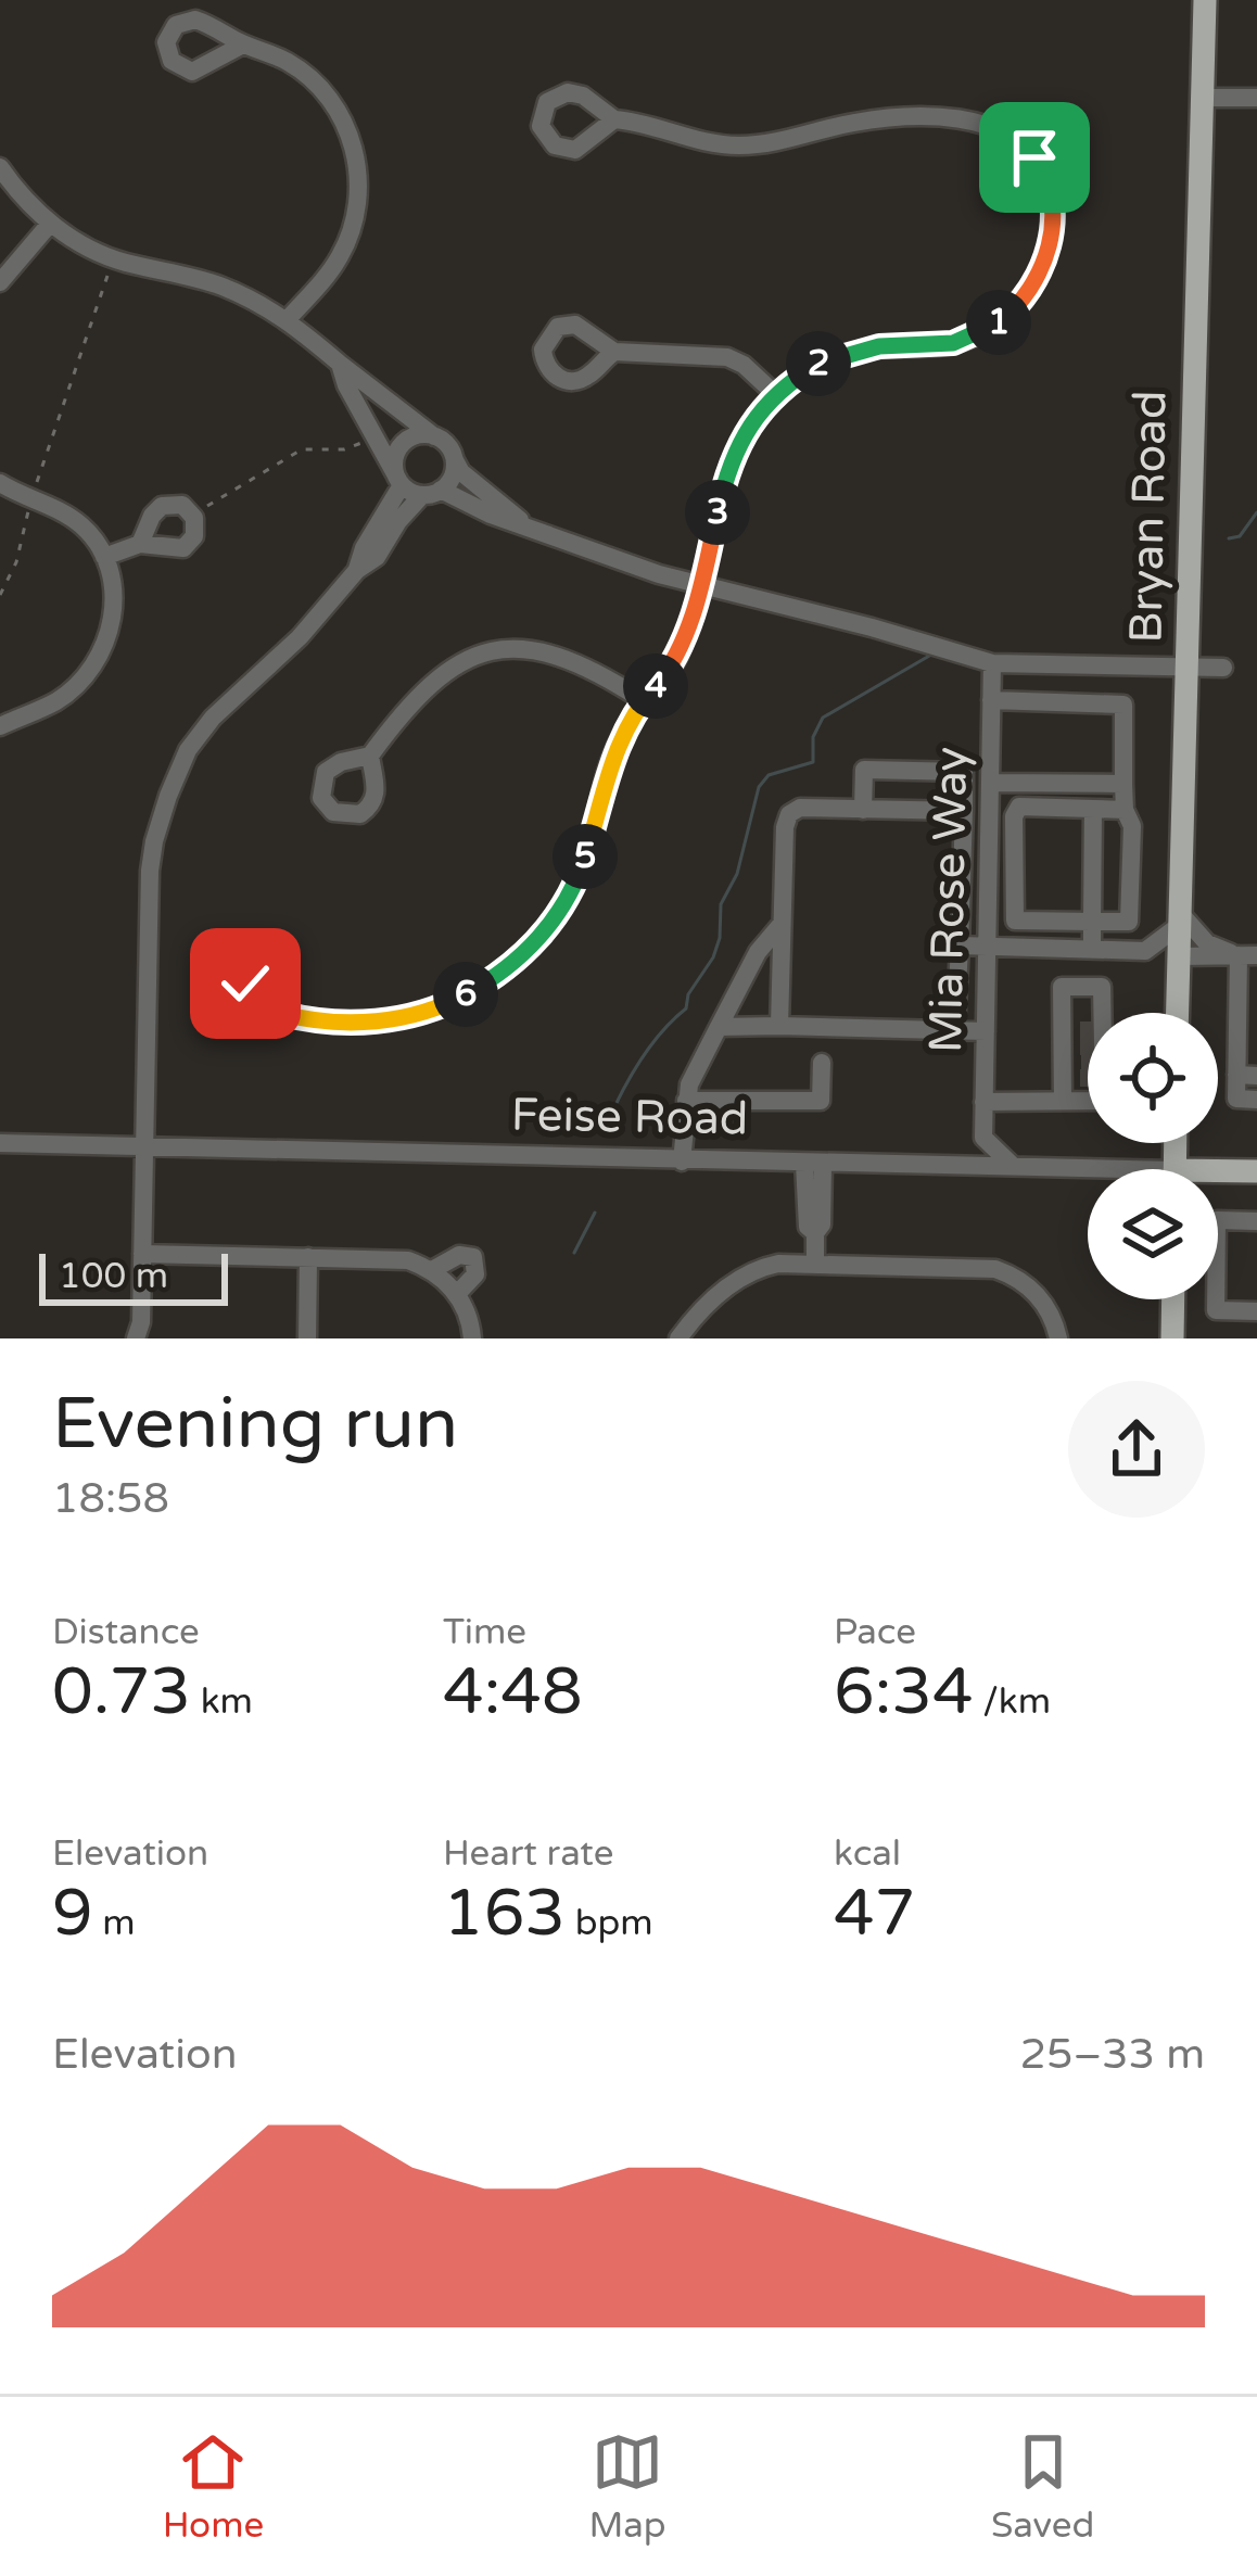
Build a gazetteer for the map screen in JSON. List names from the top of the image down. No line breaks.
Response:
{"streets":{"main road":["Bryan Road","Feise Road"],"street":["Mia Rose Way"]},"scale_bar":"100 m","page":{"pins":["1","2","3","4","5","6"],"scale":"100 m","heading":["Evening run","18:58"],"stats":[["Distance","0.73 km"],["Time","4:48"],["Pace","6:34 /km"],["Elevation","9 m"],["Heart rate","163 bpm"],["kcal","47"]],"chart":["Elevation","25–33 m"],"tabs":["Home","Map","Saved"]}}
